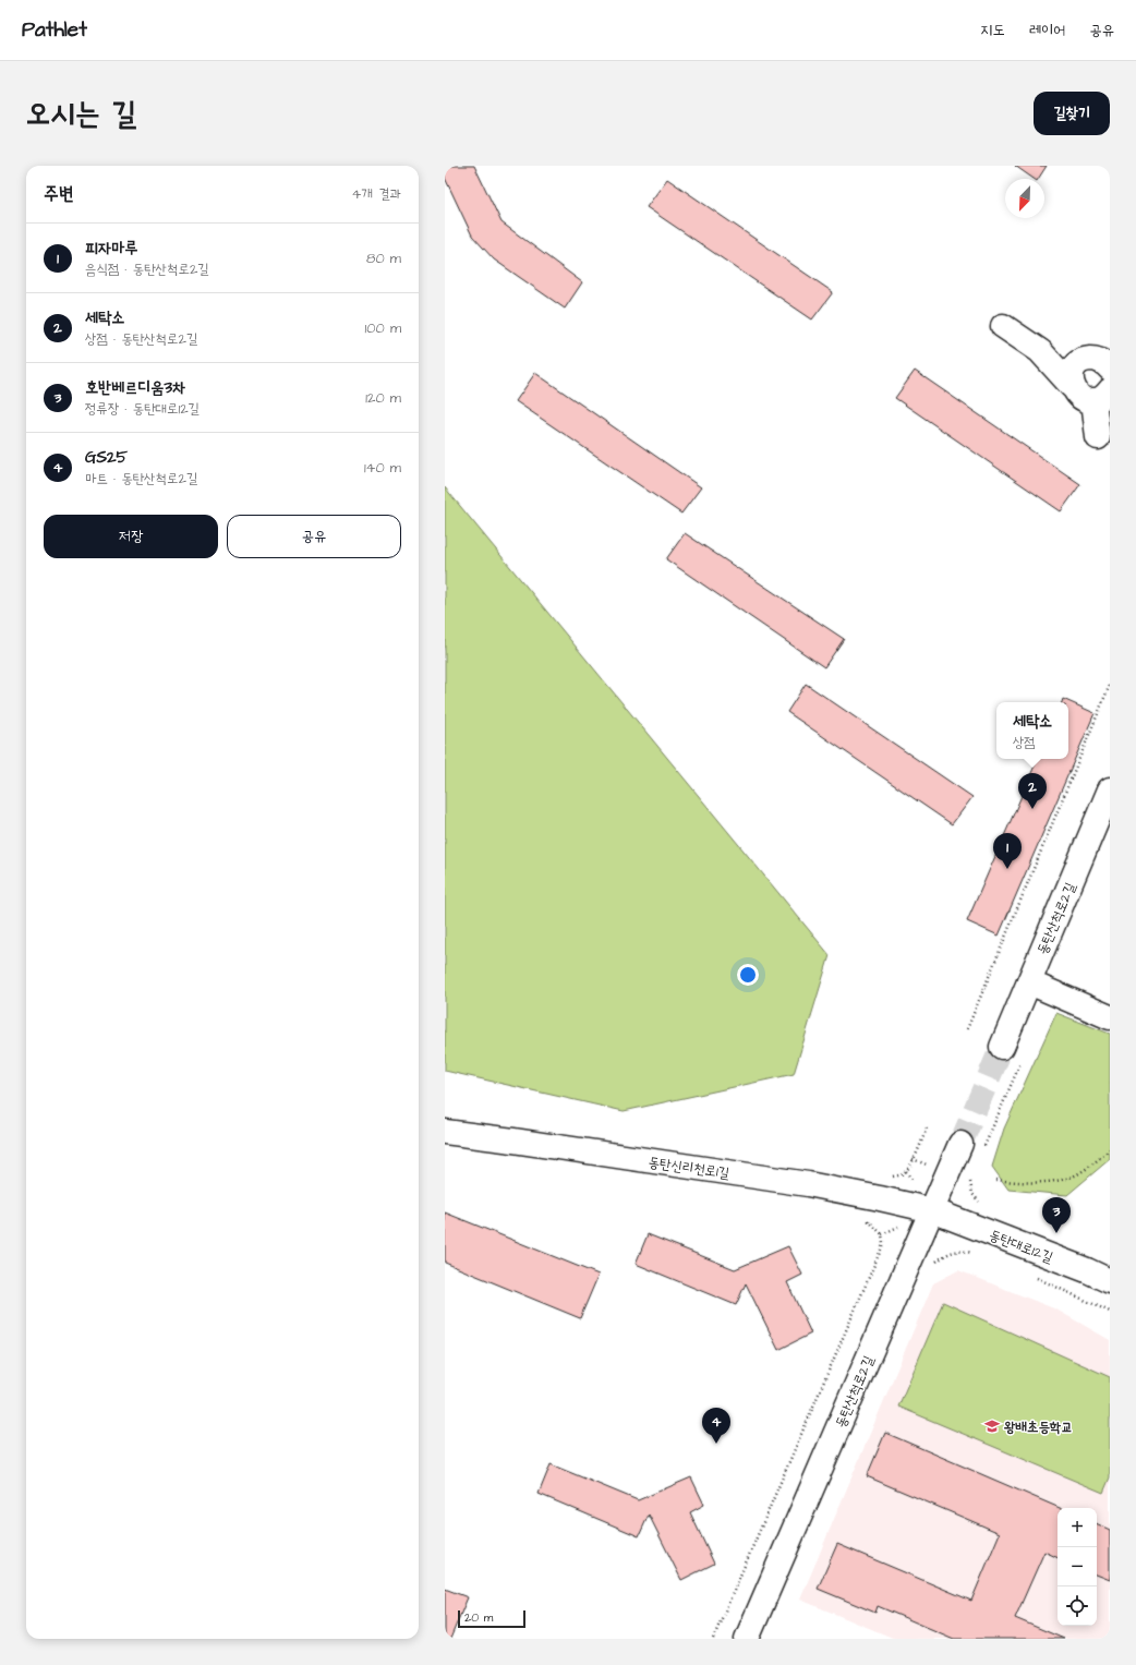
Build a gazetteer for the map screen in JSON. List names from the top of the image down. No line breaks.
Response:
{"streets":{"street":["동탄산척로2길","동탄신리천로1길","동탄대로12길"]},"crossings":[["동탄산척로2길","동탄신리천로1길"],["동탄산척로2길","동탄대로12길"],["동탄신리천로1길","동탄대로12길"]],"places":{"school or university":["왕배초등학교"]},"scale_bar":"20 m","north":"bottom left","page":{"header":"Pathlet","nav":["지도","레이어","공유"],"buttons":["길찾기",["저장","공유"]],"title":"오시는 길","heading":["주변","4개 결과"],"list":[{"mark":"1","name":"피자마루","note":"음식점 · 동탄산척로2길","value":"80 m"},{"mark":"2","name":"세탁소","note":"상점 · 동탄산척로2길","value":"100 m"},{"mark":"3","name":"호반베르디움3차","note":"정류장 · 동탄대로12길","value":"120 m"},{"mark":"4","name":"GS25","note":"마트 · 동탄산척로2길","value":"140 m"}],"popup":["세탁소","상점"],"pins":["2","1","3","4"],"map_buttons":["+","−"],"scale":"20 m"}}
